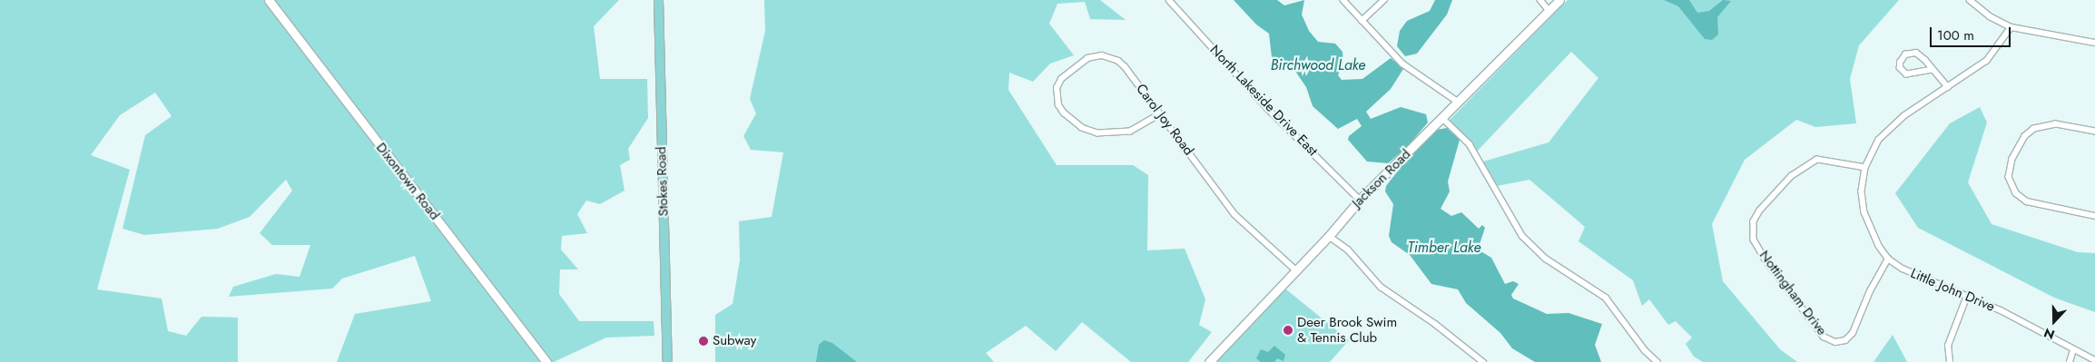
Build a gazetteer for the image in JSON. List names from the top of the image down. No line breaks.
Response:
{"streets":{"main road":["Stokes Road"],"street":["North Lakeside Drive East","Carol Joy Road","Jackson Road","Dixontown Road","Little John Drive","Nottingham Drive"]},"crossings":[["North Lakeside Drive East","Jackson Road"],["Carol Joy Road","Jackson Road"],["Little John Drive","Nottingham Drive"]],"water":["Birchwood Lake","Timber Lake"],"places":["Deer Brook Swim & Tennis Club","Subway"],"scale_bar":"100 m","north":"bottom"}
